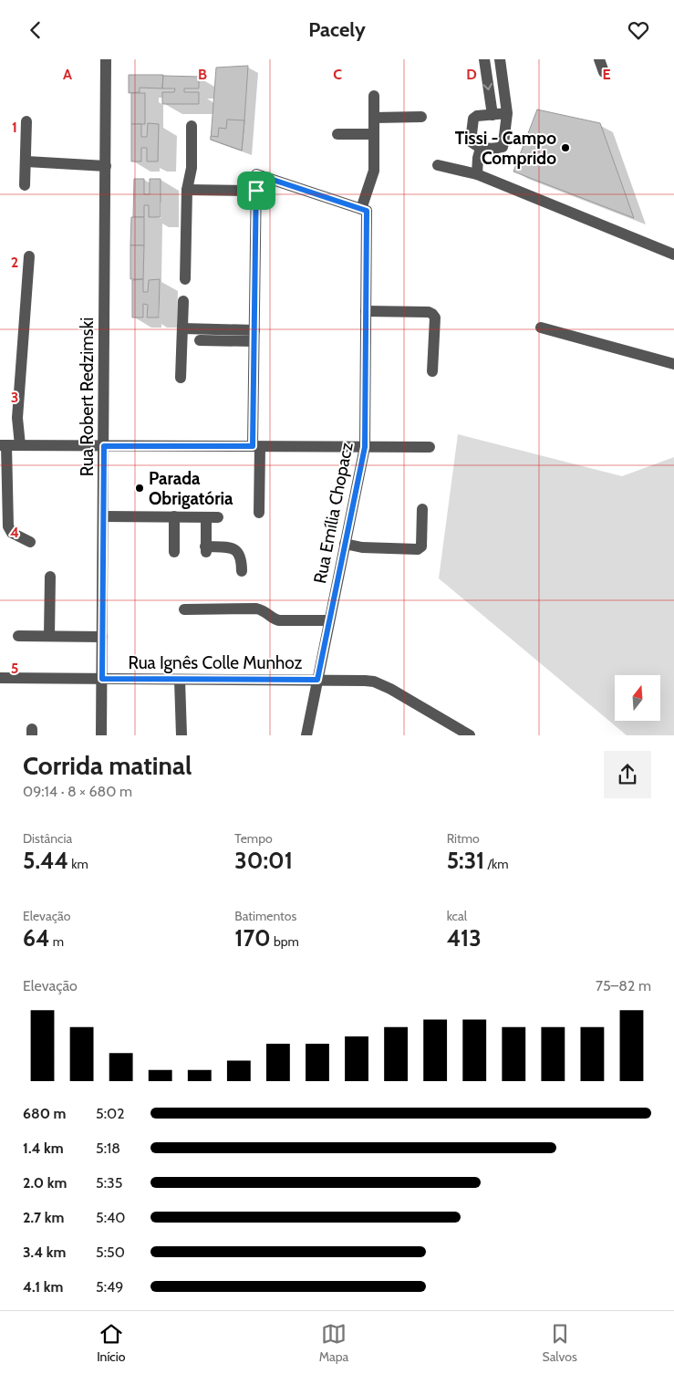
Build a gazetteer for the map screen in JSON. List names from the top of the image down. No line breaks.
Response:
{"streets":{"street":["Rua Robert Redzimski","Rua Emília Chopacz","Rua Ignês Colle Munhoz"]},"crossings":[["Rua Robert Redzimski","Rua Ignês Colle Munhoz"],["Rua Emília Chopacz","Rua Ignês Colle Munhoz"]],"places":["Tissi - Campo Comprido","Parada Obrigatória"],"north":"top","page":{"header":"Pacely","heading":["Corrida matinal","09:14 · 8 × 680 m"],"stats":[["Distância","5.44 km"],["Tempo","30:01"],["Ritmo","5:31 /km"],["Elevação","64 m"],["Batimentos","170 bpm"],["kcal","413"]],"chart":["Elevação","75–82 m"],"list":[{"name":"680 m","note":"5:02"},{"name":"1.4 km","note":"5:18"},{"name":"2.0 km","note":"5:35"},{"name":"2.7 km","note":"5:40"},{"name":"3.4 km","note":"5:50"},{"name":"4.1 km","note":"5:49"}],"tabs":["Início","Mapa","Salvos"]},"grid":{"columns":["A","B","C","D","E"],"rows":["1","2","3","4","5"]}}
